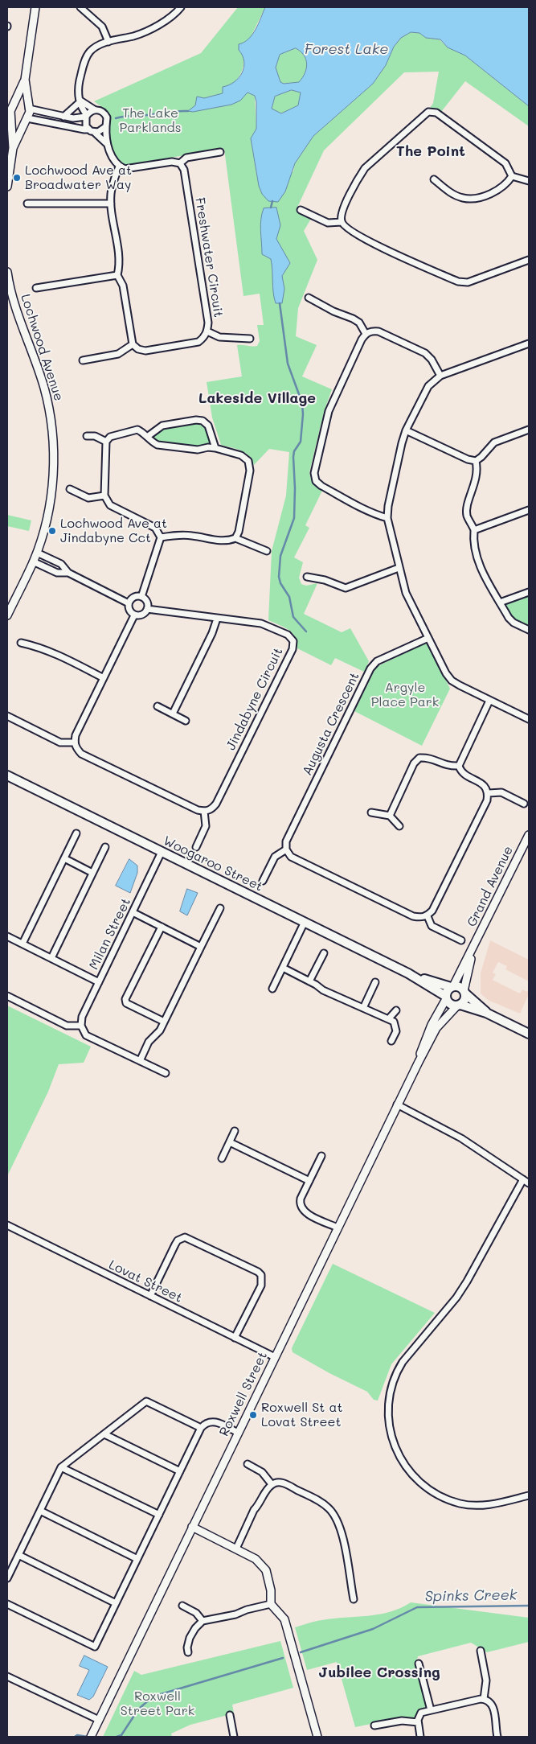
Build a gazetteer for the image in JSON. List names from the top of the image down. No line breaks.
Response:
{"streets":{"main road":["Woogaroo Street"],"street":["Freshwater Circuit","Lochwood Avenue","Jindabyne Circuit","Augusta Crescent","Grand Avenue","Milan Street","Lovat Street","Roxwell Street"]},"crossings":[["Woogaroo Street","Grand Avenue"],["Woogaroo Street","Milan Street"],["Woogaroo Street","Roxwell Street"],["Grand Avenue","Roxwell Street"],["Lovat Street","Roxwell Street"]],"districts":["The Point","Lakeside Village","Jubilee Crossing"],"water":["Forest Lake","Spinks Creek"],"parks":["The Lake Parklands","Argyle Place Park","Roxwell Street Park"],"places":["Lochwood Ave at Broadwater Way","Lochwood Ave at Jindabyne Cct","Roxwell St at Lovat Street"]}
